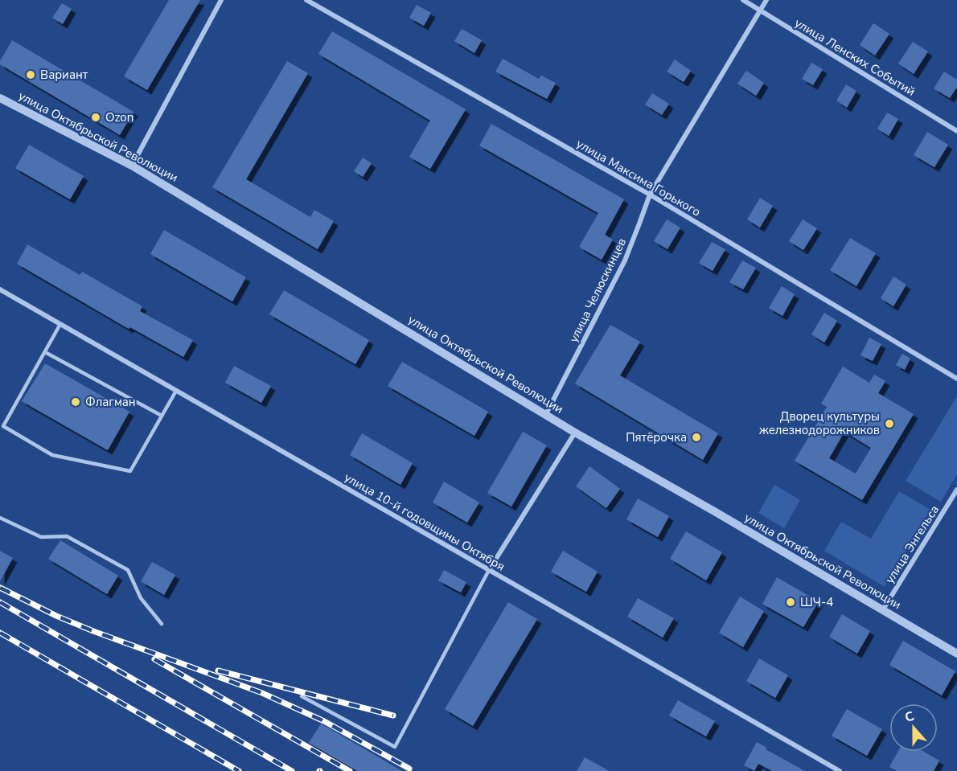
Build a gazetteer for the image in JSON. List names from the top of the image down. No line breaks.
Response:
{"streets":{"street":["улица Ленских Событий","улица Октябрьской Революции","улица Максима Горького","улица Челюскинцев","улица 10-й годовщины Октября","улица Энгельса"]},"crossings":[["улица Ленских Событий","улица Челюскинцев"],["улица Октябрьской Революции","улица Челюскинцев"],["улица Октябрьской Революции","улица Энгельса"],["улица Максима Горького","улица Челюскинцев"]],"places":["Вариант","Ozon","Флагман","Дворец культуры железнодорожников","Пятёрочка","ШЧ-4"],"north":"top"}
